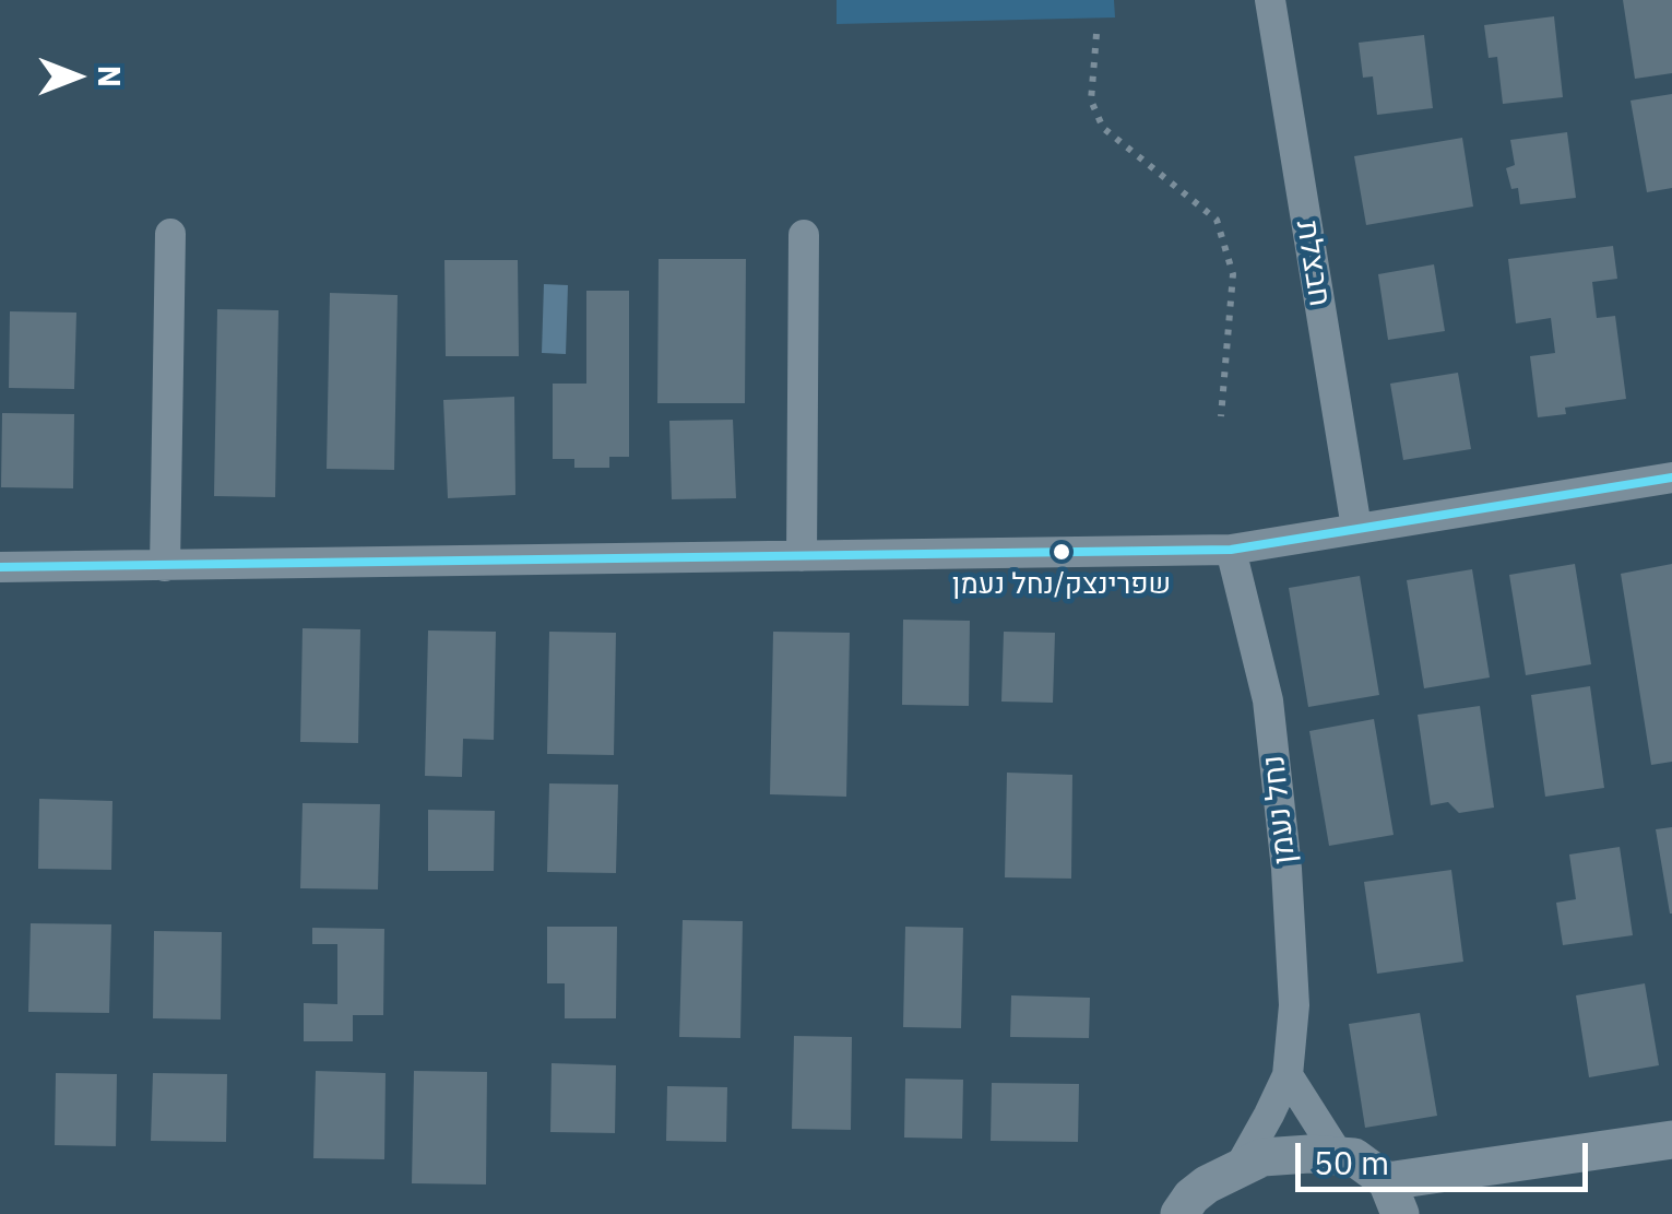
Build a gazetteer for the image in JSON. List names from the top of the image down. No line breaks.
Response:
{"streets":{"street":["חבצלת","נחל נעמן"]},"places":["שפרינצק/נחל נעמן"],"scale_bar":"50 m","north":"right"}
